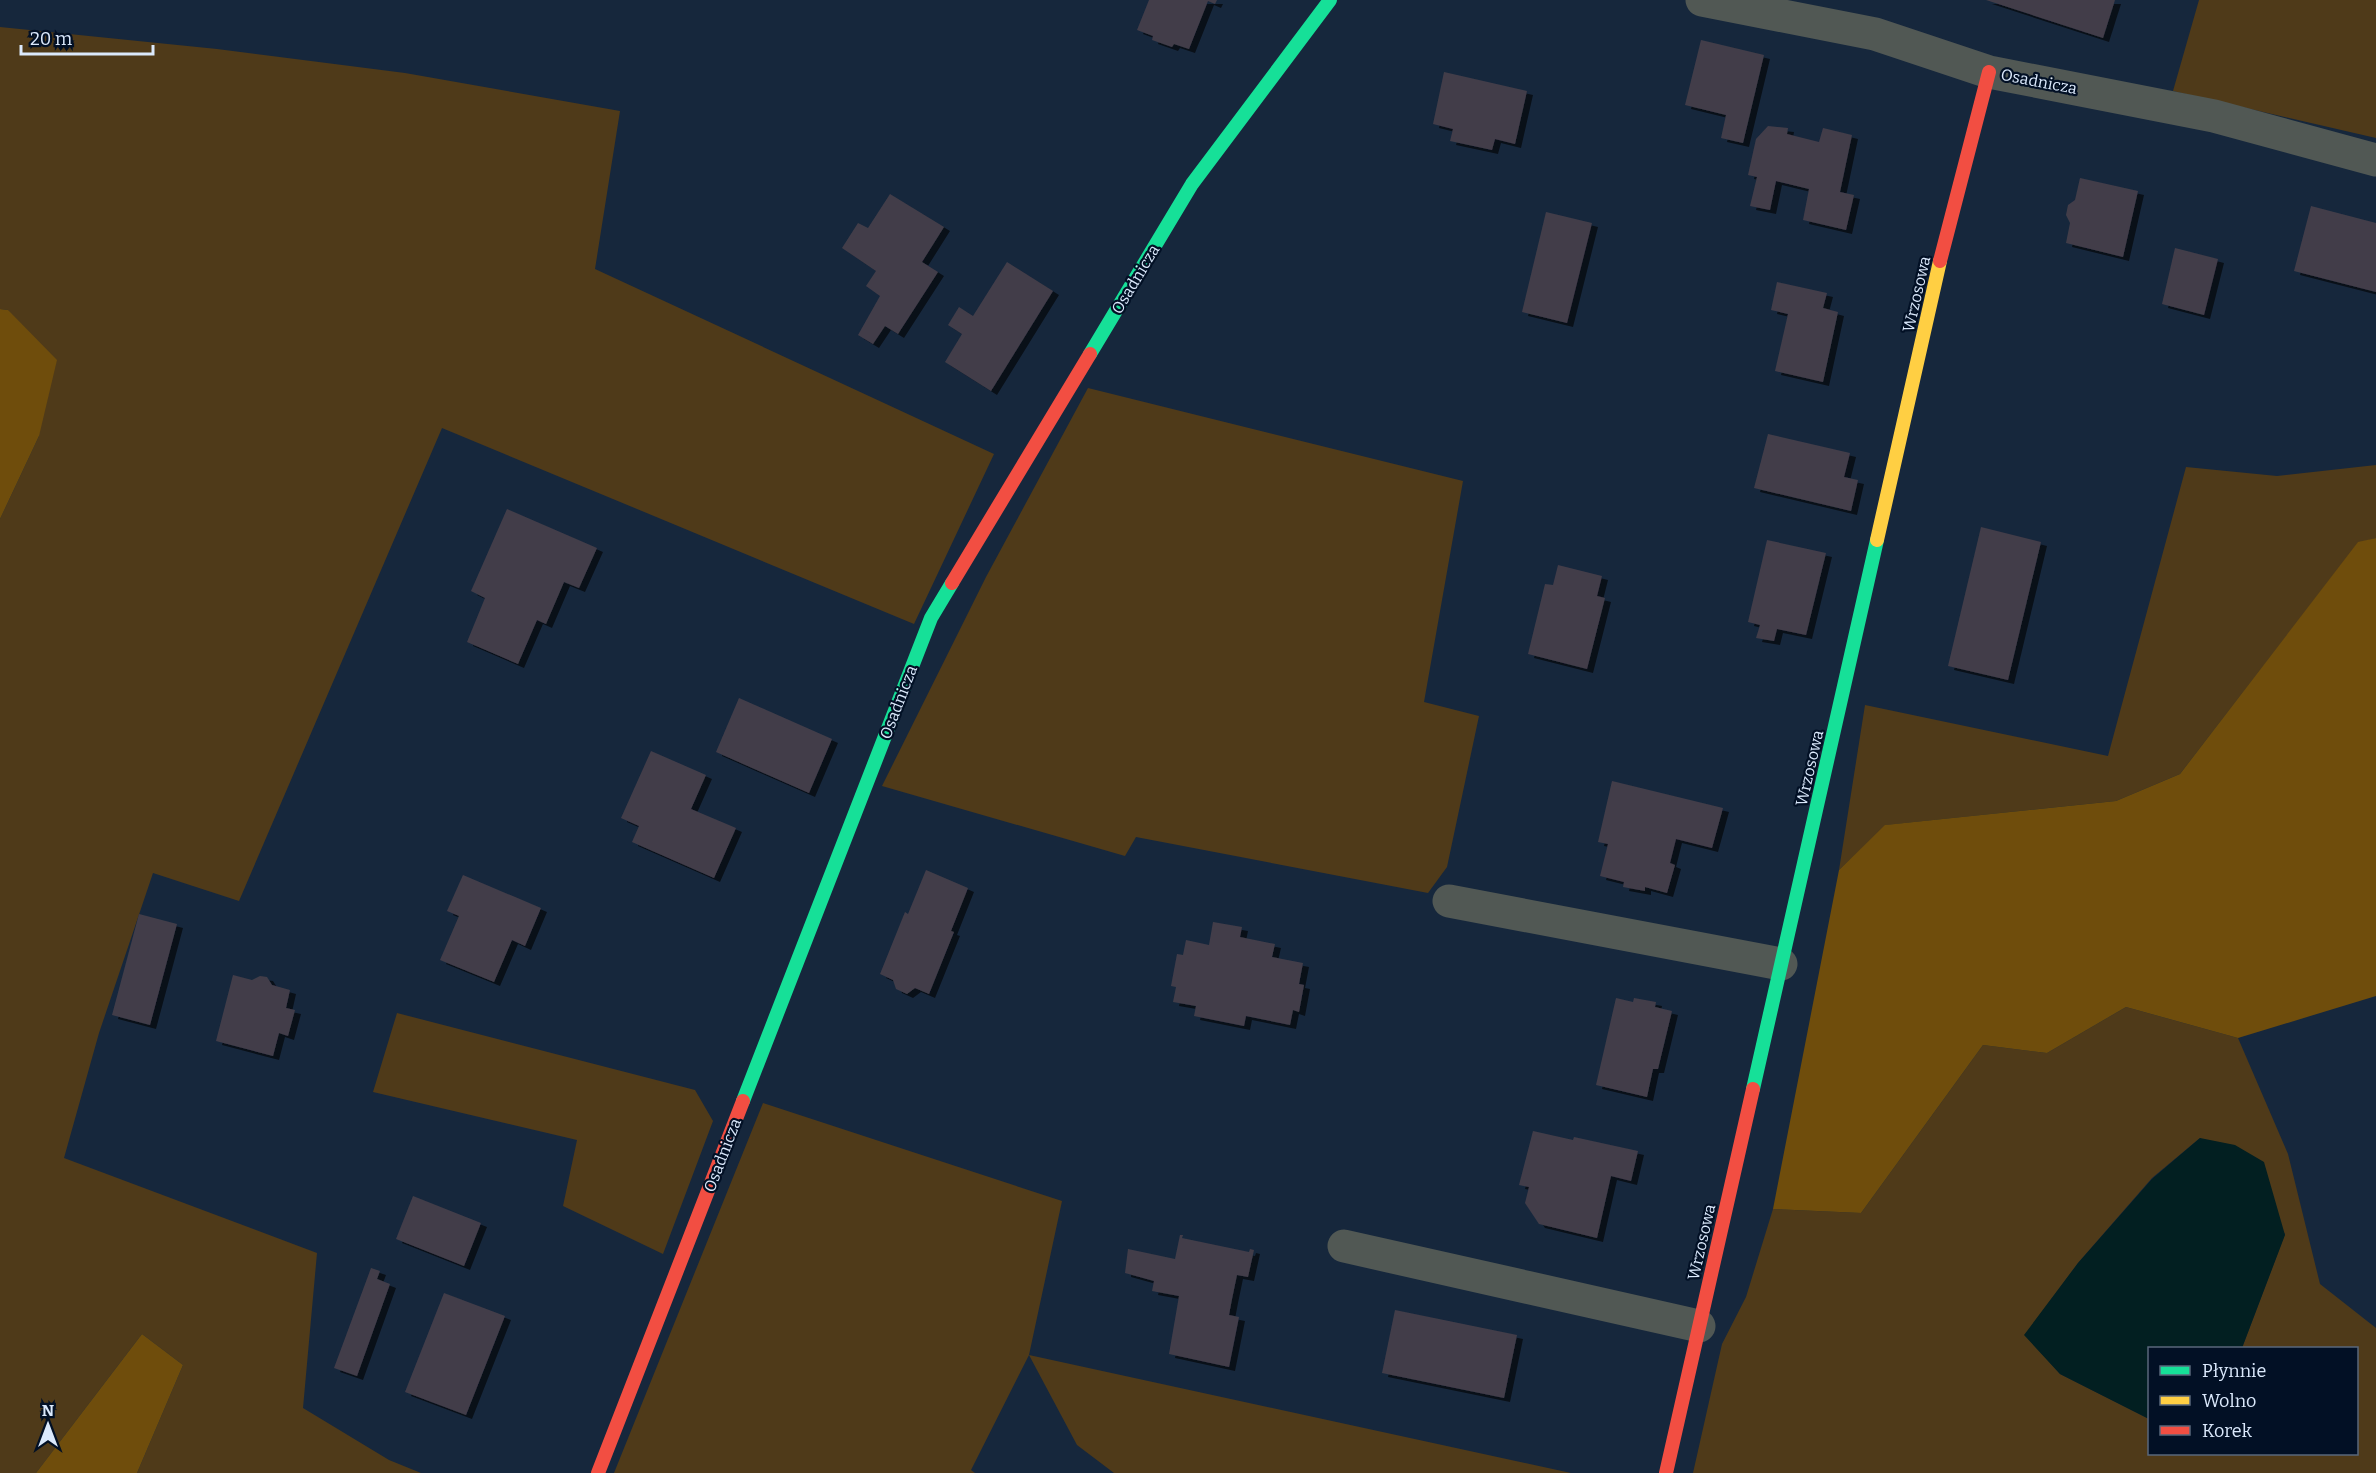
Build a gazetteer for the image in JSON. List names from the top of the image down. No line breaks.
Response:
{"streets":{"street":["Osadnicza","Wrzosowa"]},"crossings":[["Osadnicza","Wrzosowa"]],"legend":["Płynnie","Wolno","Korek"],"scale_bar":"20 m","north":"top"}
